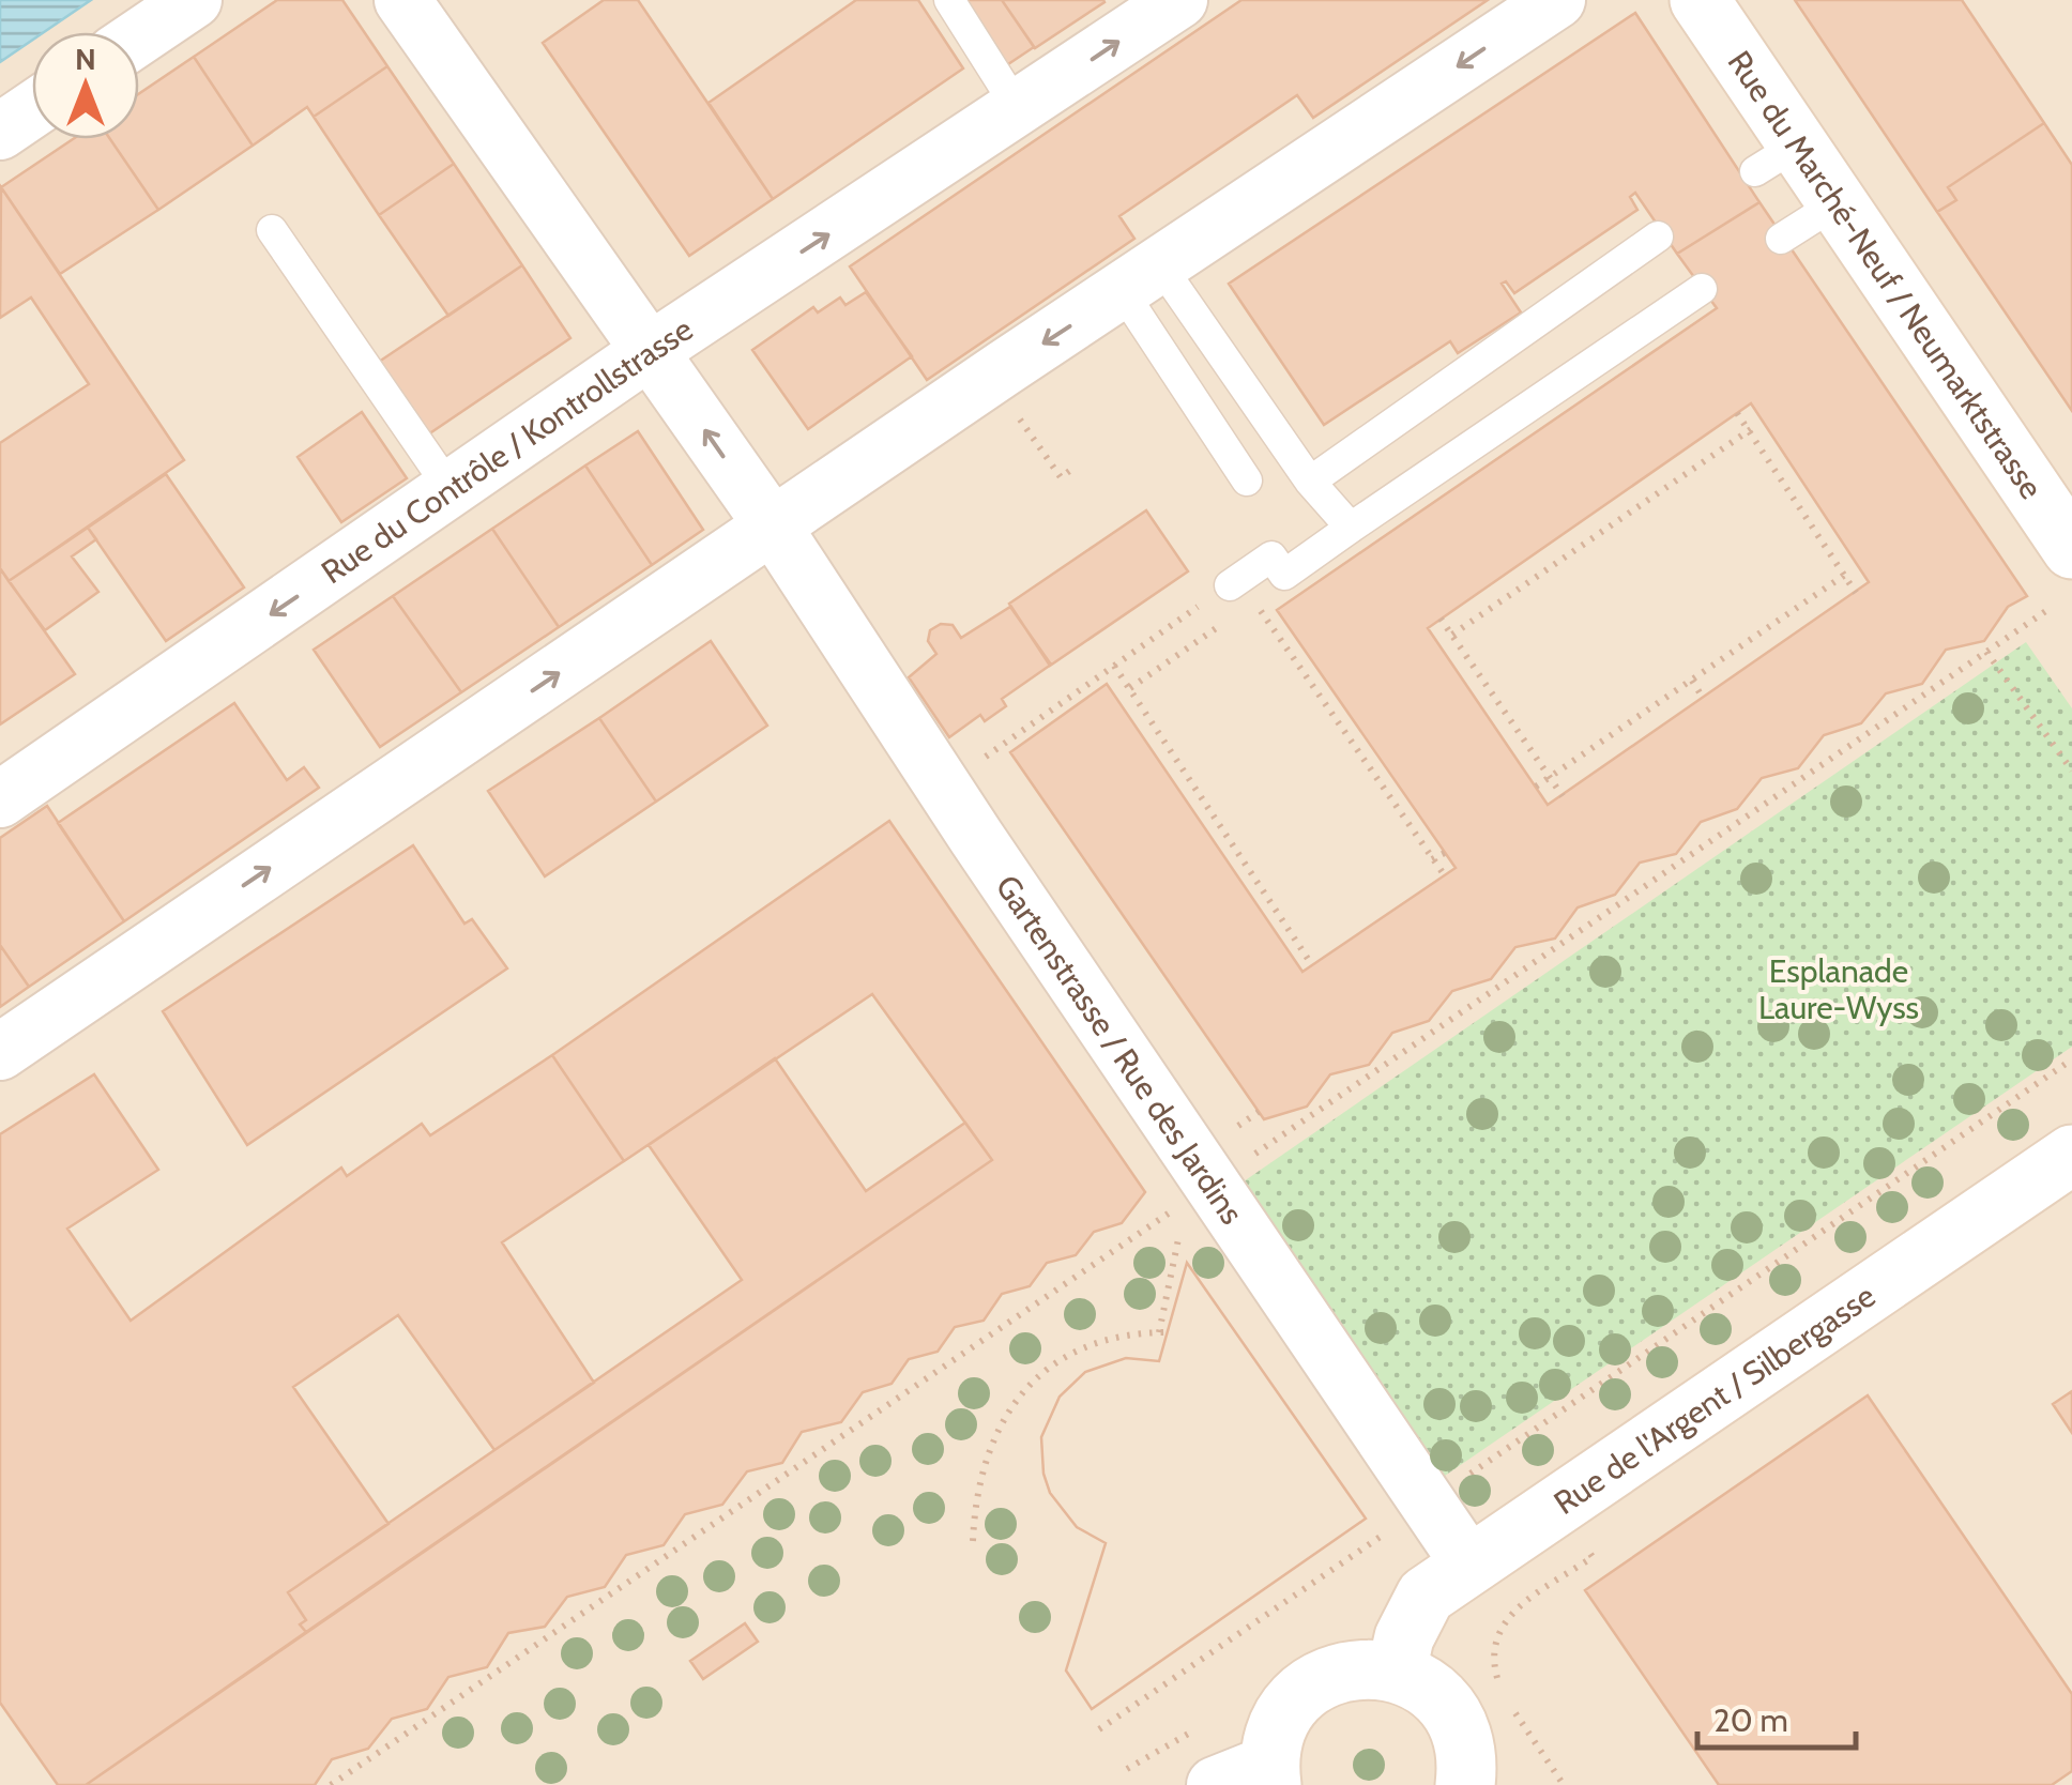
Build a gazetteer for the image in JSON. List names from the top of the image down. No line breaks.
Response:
{"streets":{"main road":["Rue du Marché-Neuf / Neumarktstrasse","Rue de l'Argent / Silbergasse"],"street":["Rue du Contrôle / Kontrollstrasse","Gartenstrasse / Rue des Jardins"]},"crossings":[["Rue du Contrôle / Kontrollstrasse","Gartenstrasse / Rue des Jardins"],["Gartenstrasse / Rue des Jardins","Rue de l'Argent / Silbergasse"]],"parks":["Esplanade Laure-Wyss"],"scale_bar":"20 m","north":"top"}
